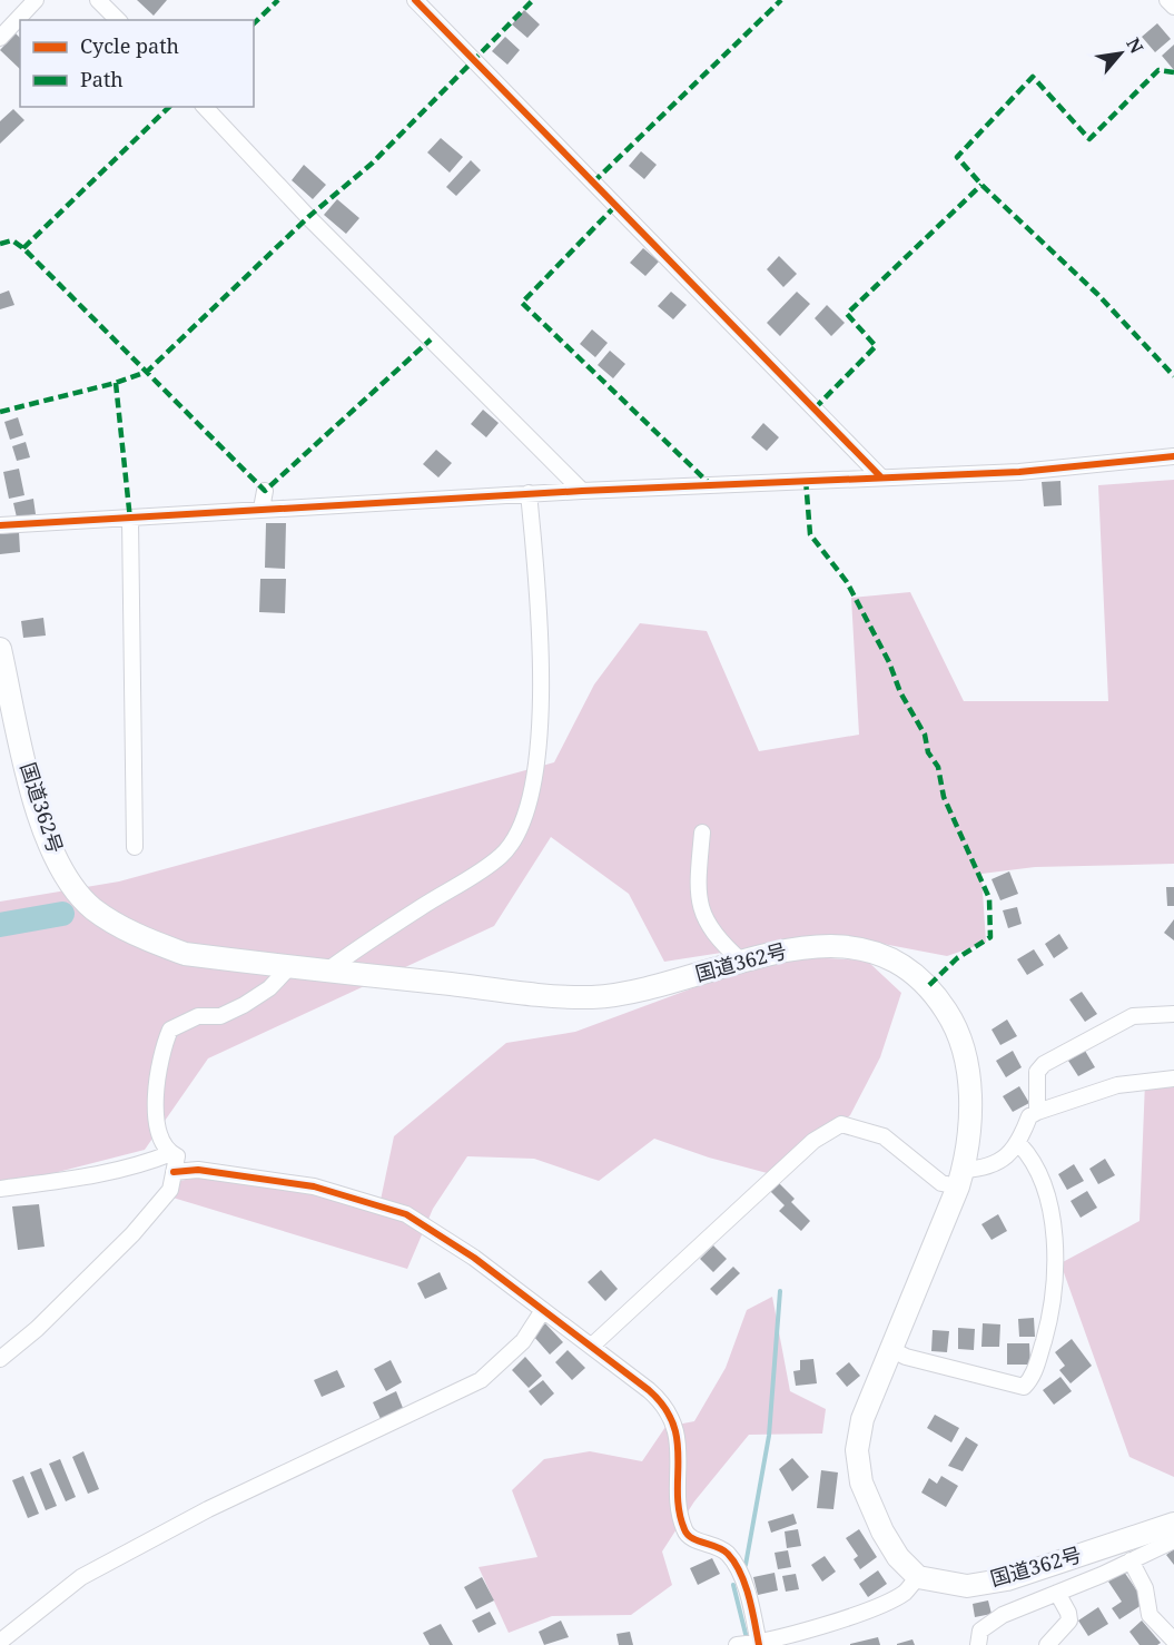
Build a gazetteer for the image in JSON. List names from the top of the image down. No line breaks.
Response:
{"streets":{"highway":["国道362号"]},"legend":["Cycle path","Path"],"north":"top right"}
